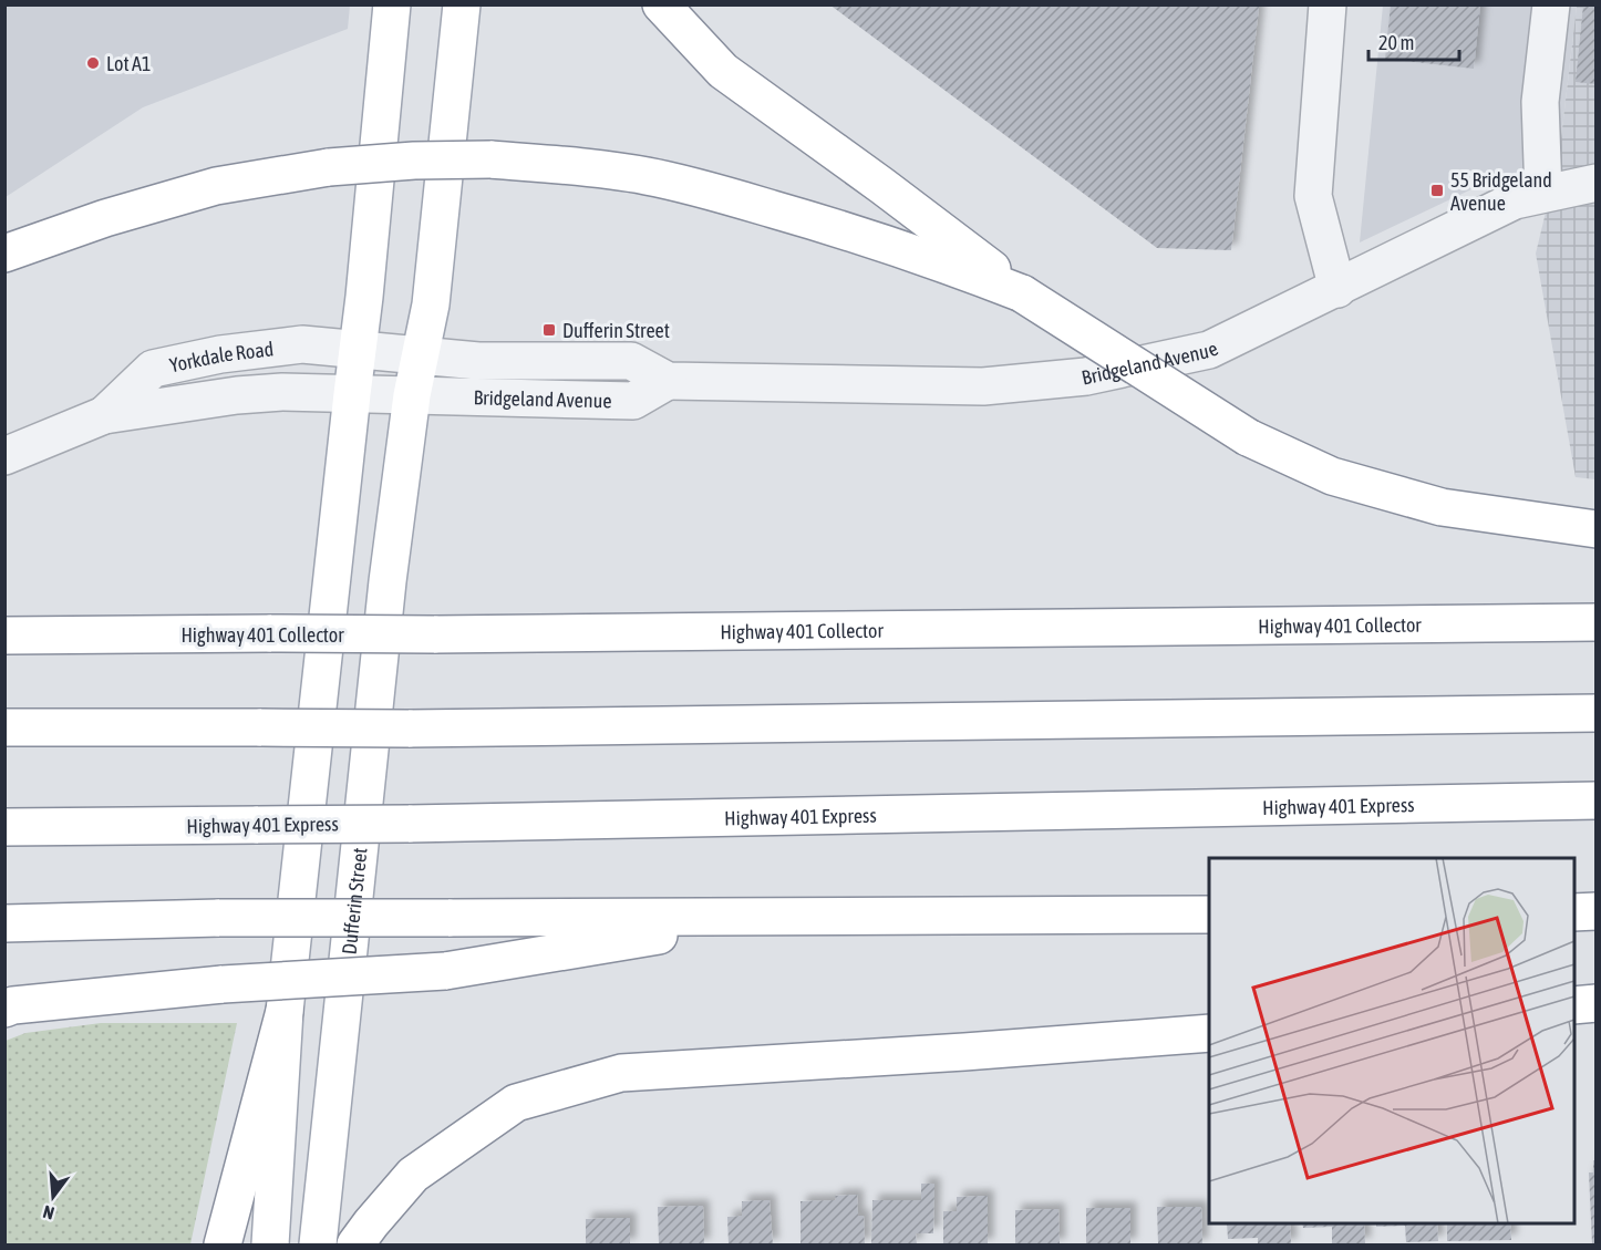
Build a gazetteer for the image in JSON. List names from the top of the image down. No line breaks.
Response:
{"streets":{"main road":["Highway 401 Collector","Highway 401 Express","Dufferin Street"],"street":["Yorkdale Road","Bridgeland Avenue"]},"crossings":[["Yorkdale Road","Bridgeland Avenue"],["Yorkdale Road","Dufferin Street"],["Bridgeland Avenue","Dufferin Street"]],"places":{"other":["Lot A1"],"transit":["55 Bridgeland Avenue","Dufferin Street"]},"scale_bar":"20 m","north":"bottom"}
